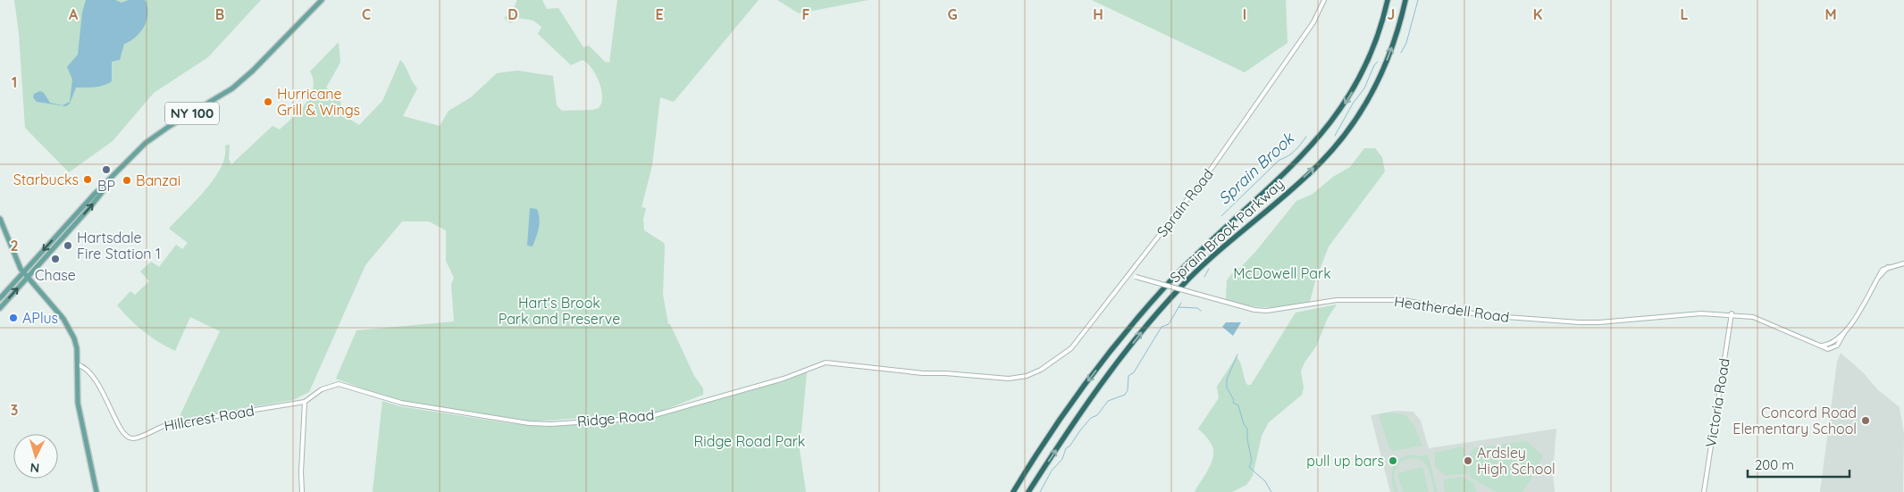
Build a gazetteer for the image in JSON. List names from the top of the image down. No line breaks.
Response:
{"streets":{"highway":["Sprain Brook Parkway"],"main road":["NY 100"],"street":["Sprain Road","Heatherdell Road","Victoria Road","Hillcrest Road","Ridge Road"]},"crossings":[["Sprain Road","Heatherdell Road"],["Sprain Road","Ridge Road"],["Heatherdell Road","Victoria Road"],["Hillcrest Road","Ridge Road"]],"water":["Sprain Brook"],"parks":["McDowell Park","Hart's Brook Park and Preserve","Ridge Road Park"],"places":["Hurricane Grill & Wings","BP","Starbucks","Banzai","Hartsdale Fire Station 1","Chase","APlus","Concord Road Elementary School","pull up bars","Ardsley High School"],"scale_bar":"200 m","north":"bottom","grid":{"columns":["A","B","C","D","E","F","G","H","I","J","K","L","M"],"rows":["1","2","3"]}}
